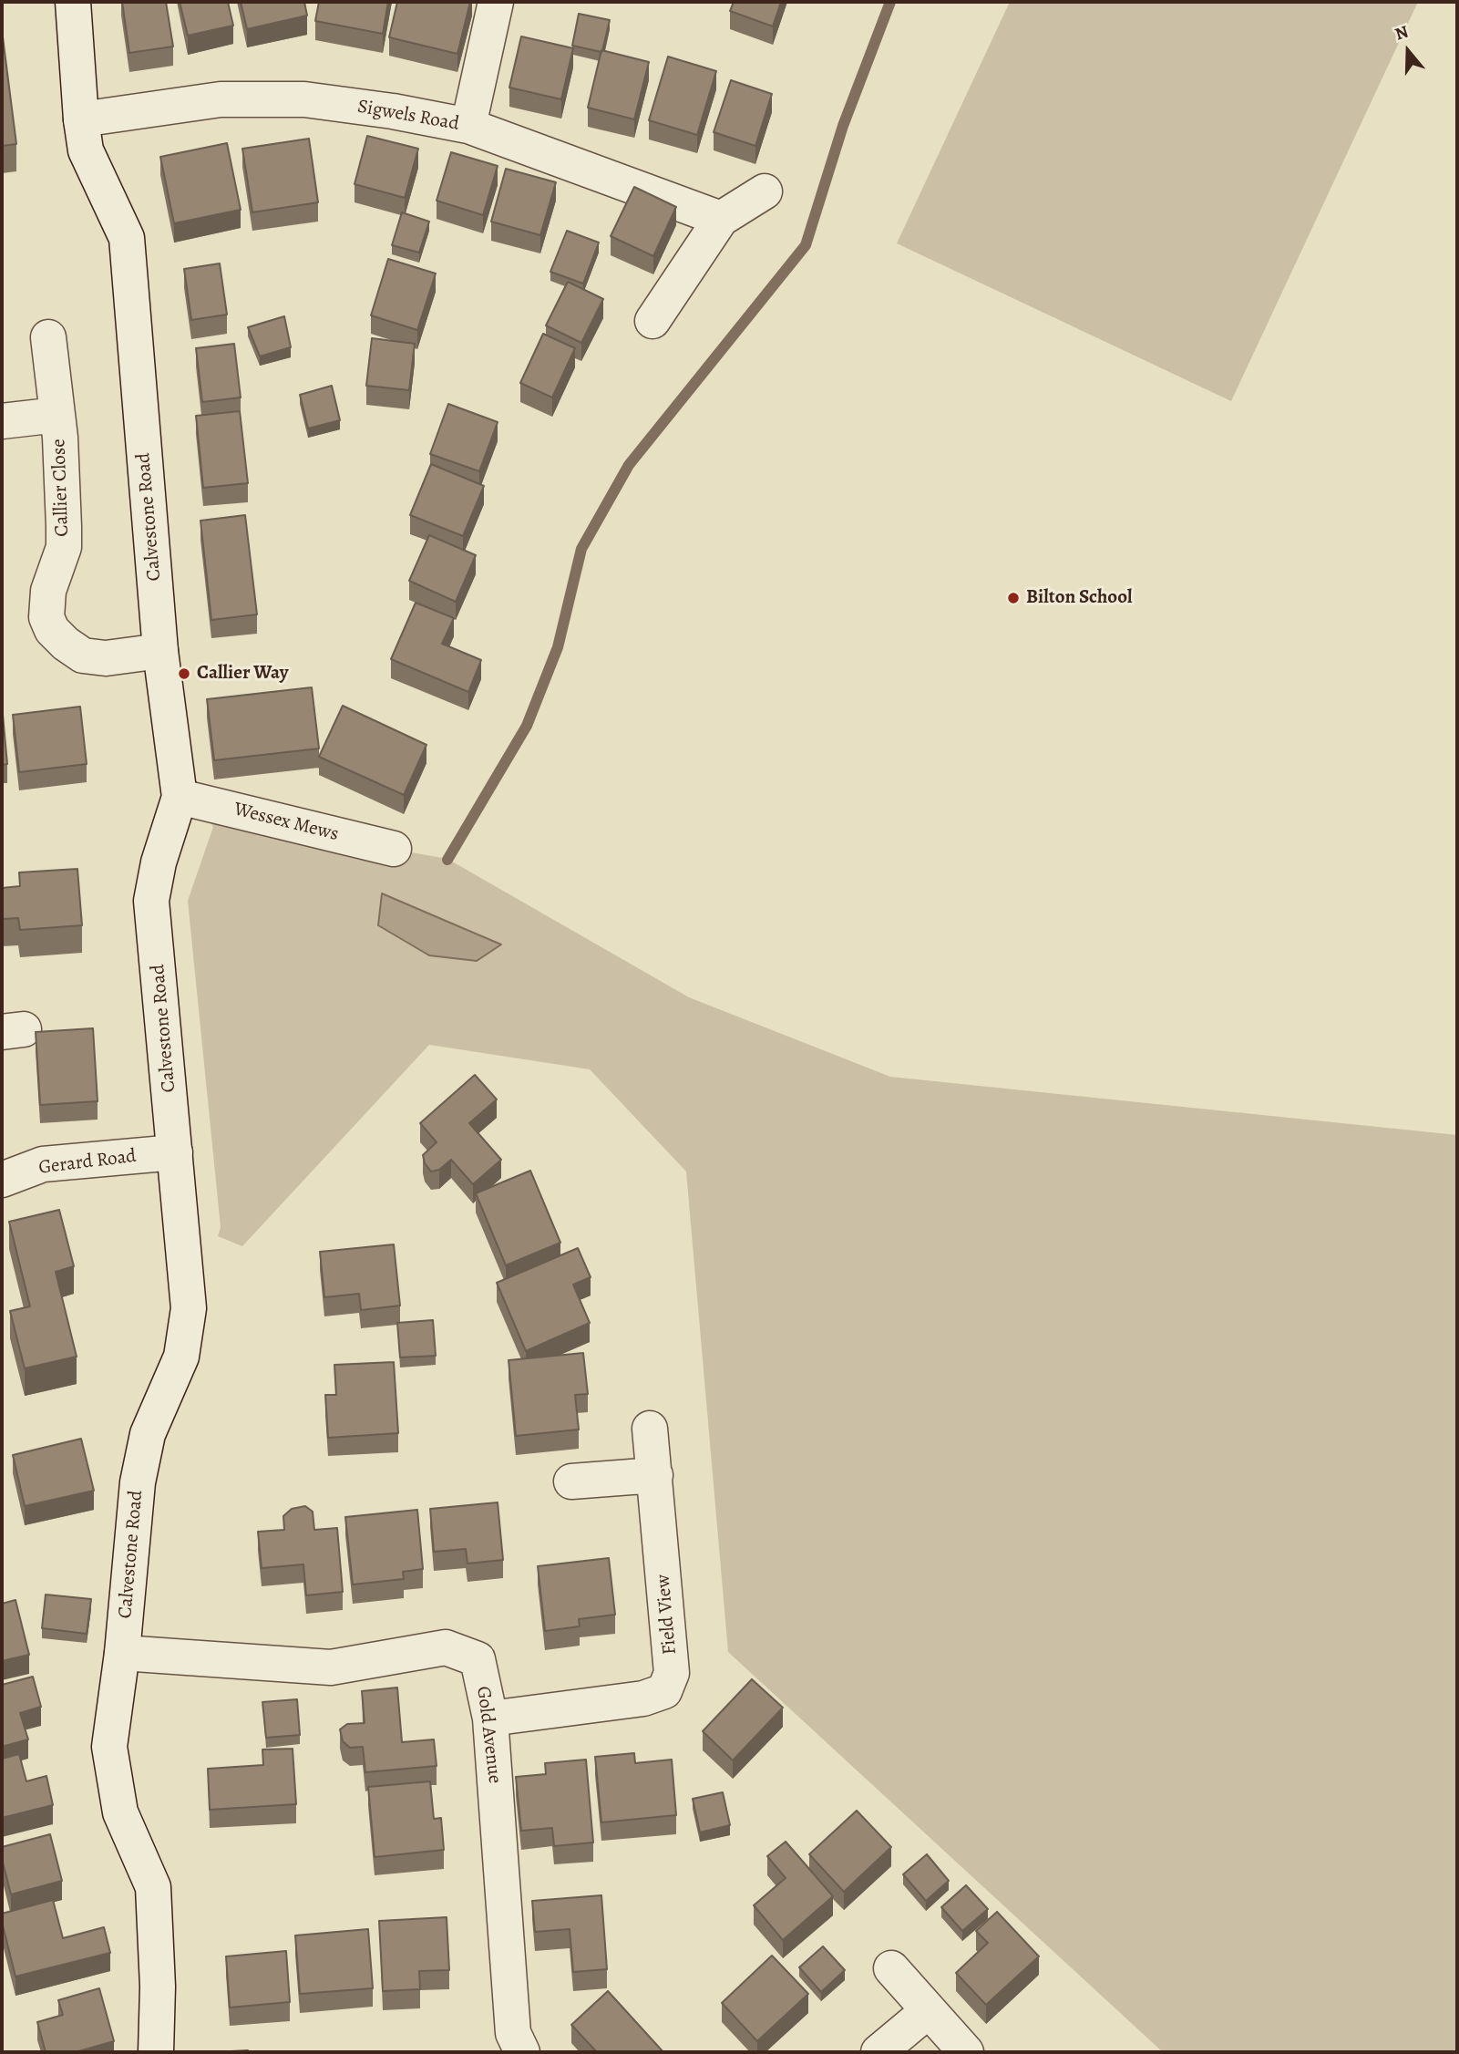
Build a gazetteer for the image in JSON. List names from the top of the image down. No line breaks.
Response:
{"streets":{"street":["Sigwels Road","Callier Close","Calvestone Road","Wessex Mews","Gerard Road","Field View","Gold Avenue"]},"crossings":[["Sigwels Road","Calvestone Road"],["Callier Close","Calvestone Road"],["Calvestone Road","Wessex Mews"],["Calvestone Road","Gerard Road"],["Calvestone Road","Gold Avenue"],["Field View","Gold Avenue"]],"places":["Bilton School","Callier Way"],"north":"top"}
